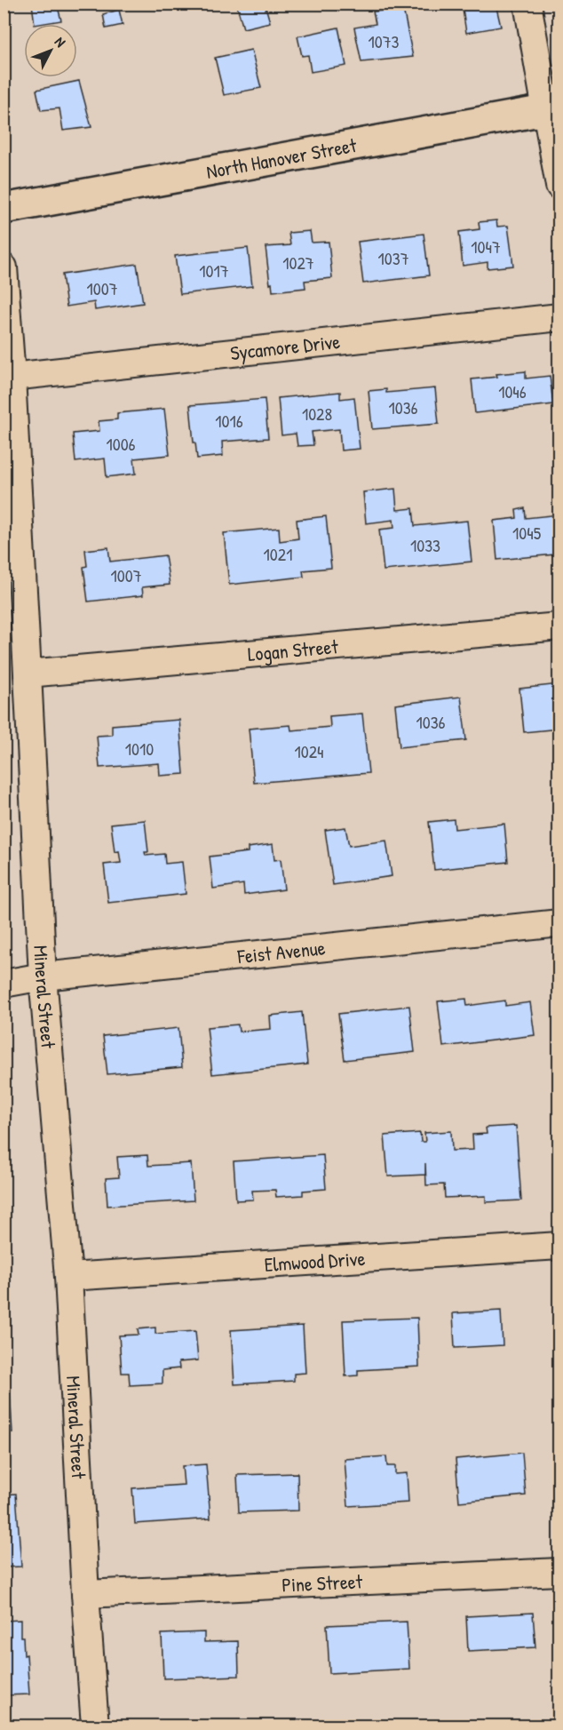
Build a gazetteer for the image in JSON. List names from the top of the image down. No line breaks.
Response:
{"streets":{"street":["North Hanover Street","Sycamore Drive","Logan Street","Feist Avenue","Mineral Street","Elmwood Drive","Pine Street"]},"crossings":[["Sycamore Drive","Mineral Street"],["Logan Street","Mineral Street"],["Feist Avenue","Mineral Street"],["Mineral Street","Elmwood Drive"],["Mineral Street","Pine Street"]],"house_numbers":["1073","1047","1037","1027","1017","1007","1046","1036","1028","1016","1006","1045","1033","1021","1007","1036","1010","1024"],"north":"top right"}
